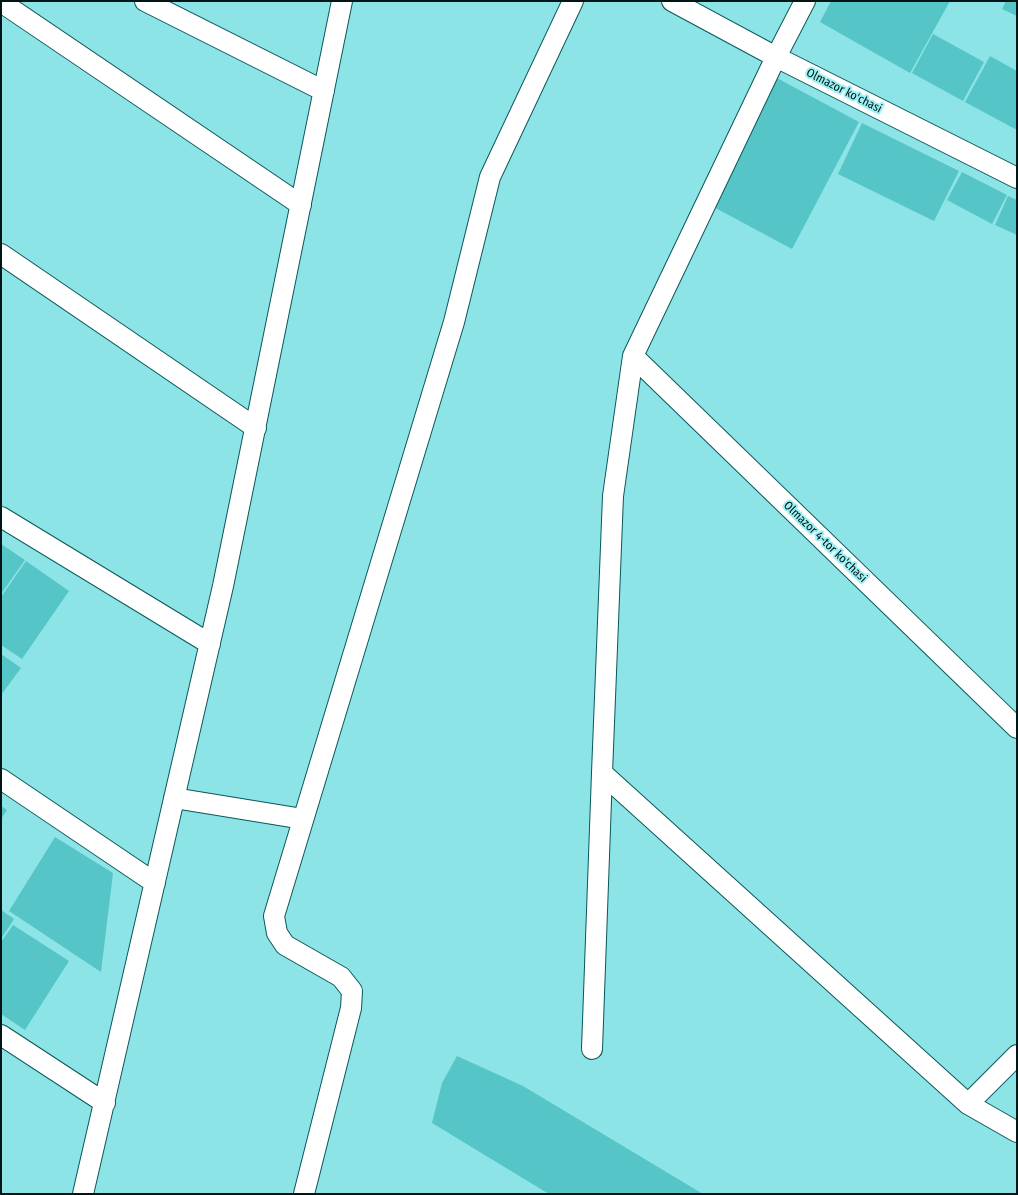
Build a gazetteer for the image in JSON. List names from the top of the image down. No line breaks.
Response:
{"streets":{"street":["Olmazor ko'chasi","Olmazor 4-tor ko'chasi"]}}
